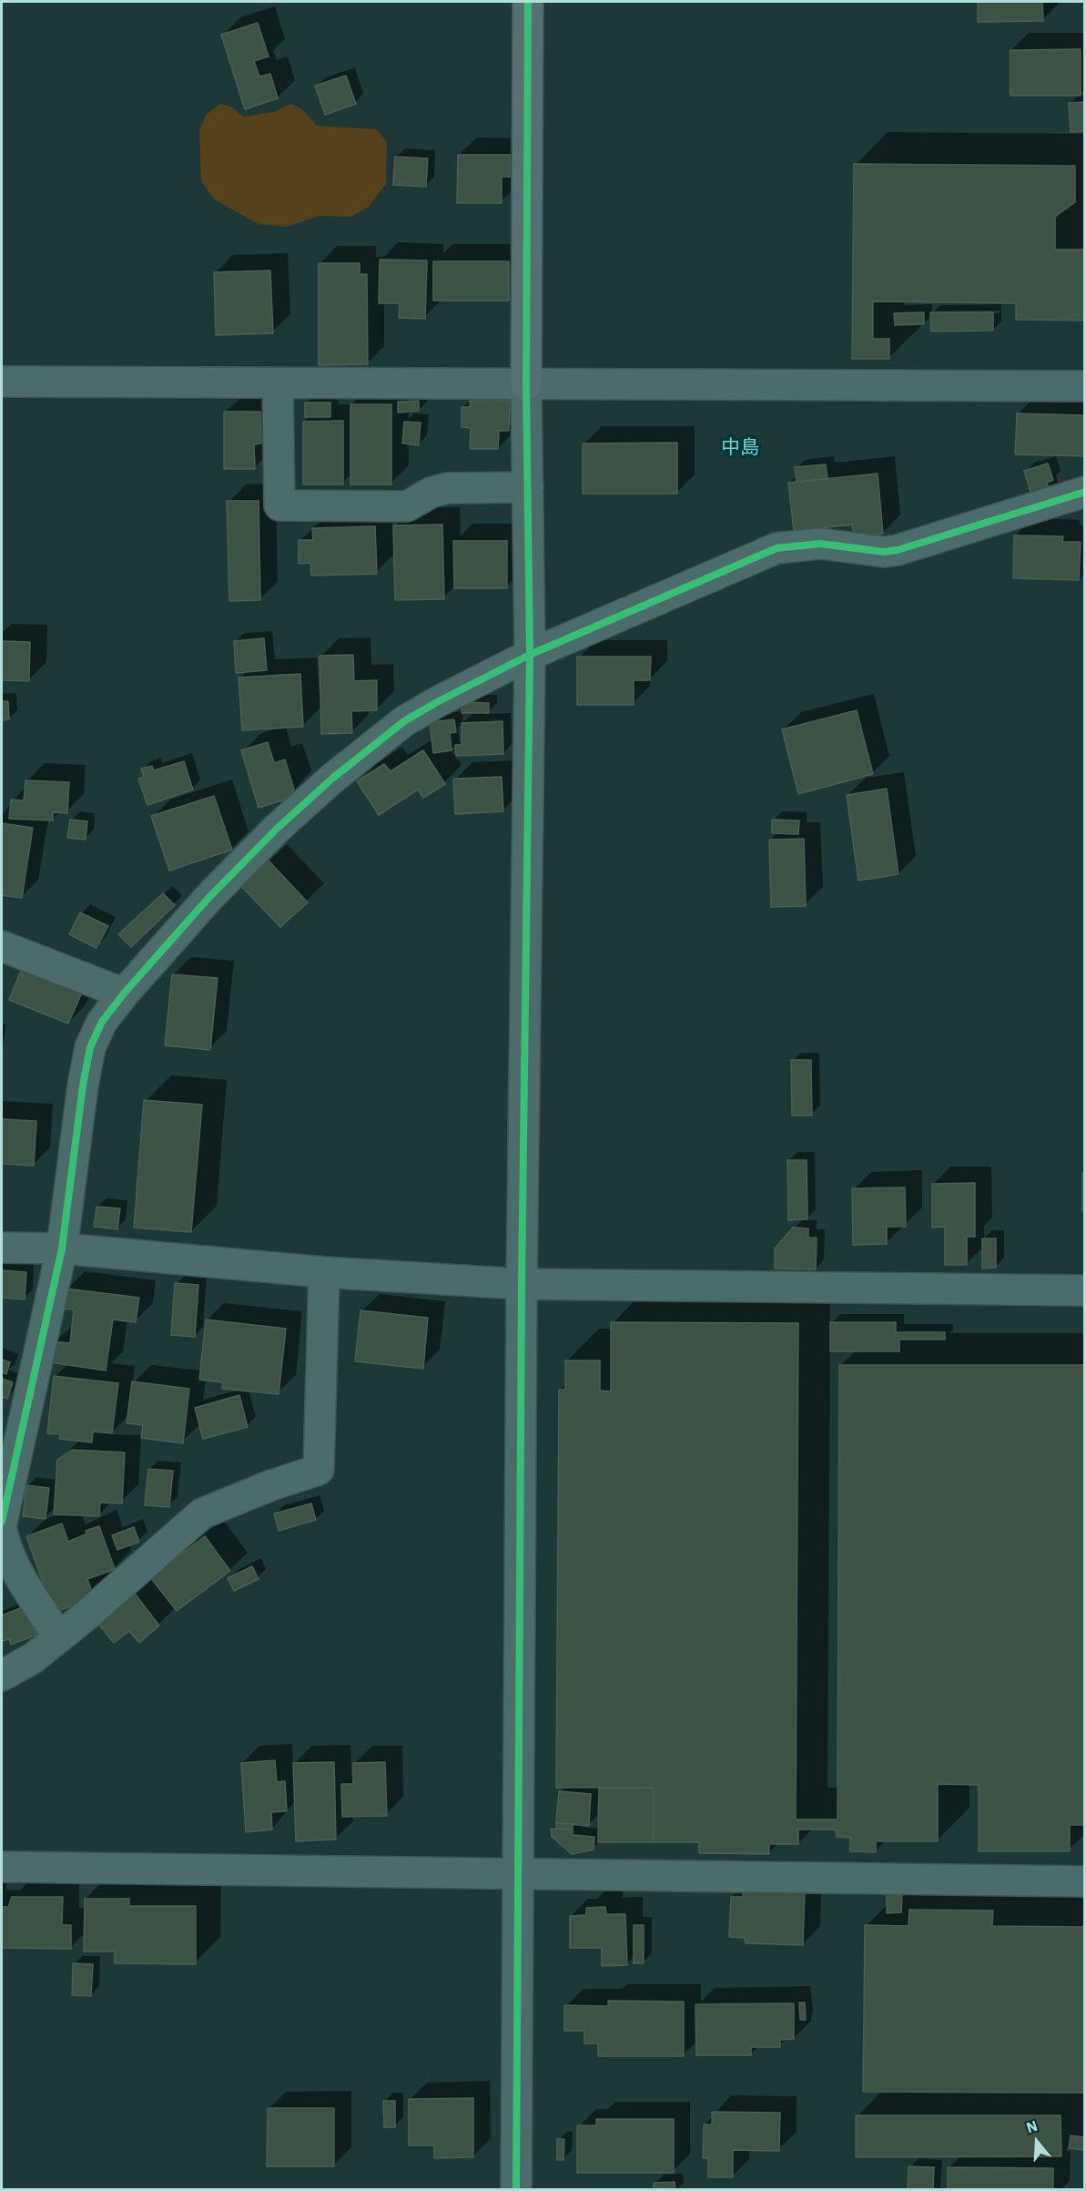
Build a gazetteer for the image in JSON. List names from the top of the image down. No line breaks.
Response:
{"districts":["中島"],"north":"top"}
